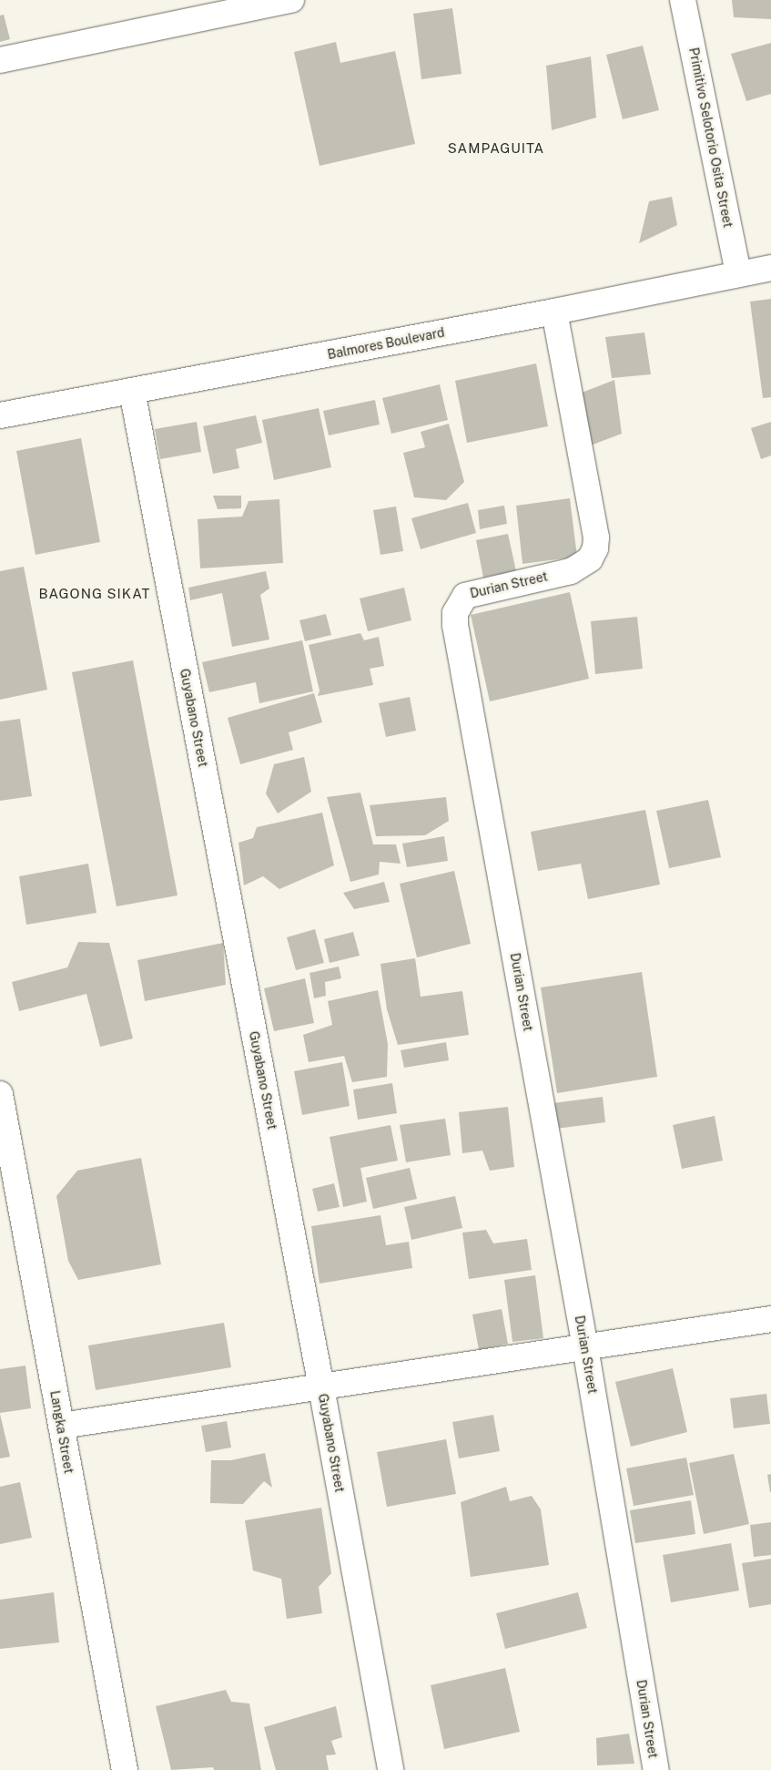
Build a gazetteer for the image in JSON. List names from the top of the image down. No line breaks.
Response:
{"streets":{"street":["Primitivo Selotorio Osita Street","Balmores Boulevard","Durian Street","Guyabano Street","Langka Street"]},"crossings":[["Primitivo Selotorio Osita Street","Balmores Boulevard"],["Balmores Boulevard","Durian Street"],["Balmores Boulevard","Guyabano Street"]],"districts":["SAMPAGUITA","BAGONG SIKAT"]}
